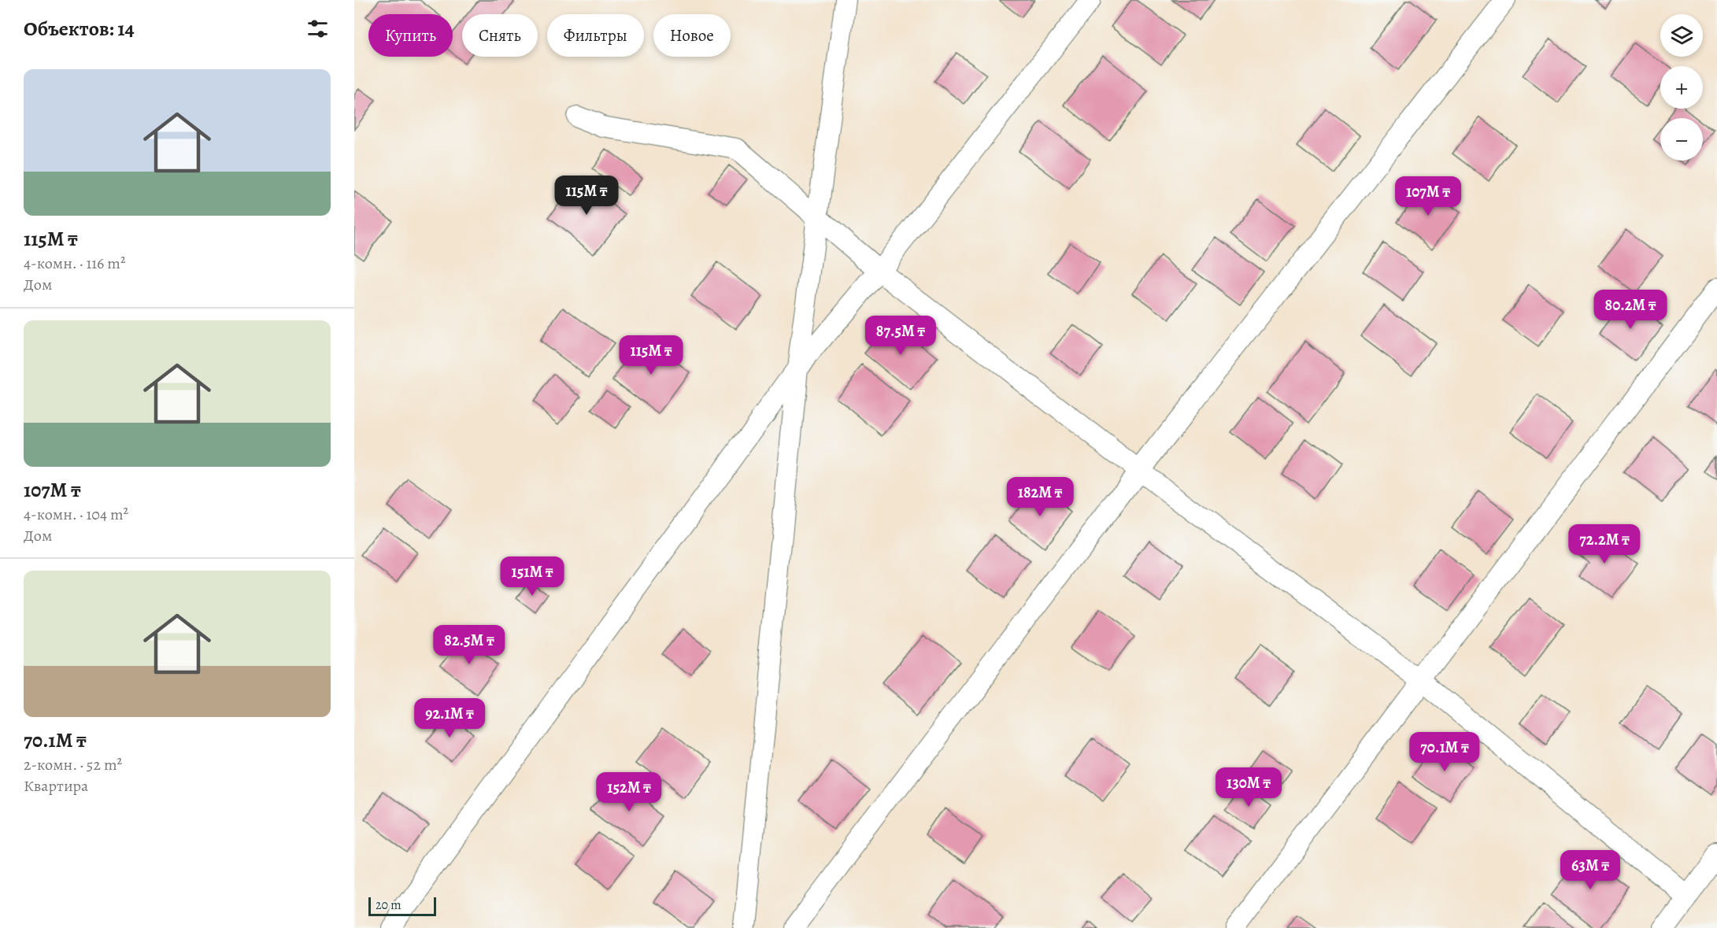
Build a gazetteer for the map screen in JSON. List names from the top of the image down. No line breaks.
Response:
{"scale_bar":"20 m","page":{"heading":"Объектов: 14","map_buttons":["+","−"],"chip":["Купить","Снять","Фильтры","Новое"],"list":[{"name":"115M ₸","note":"4-комн. · 116 m² · Дом"},{"name":"107M ₸","note":"4-комн. · 104 m² · Дом"},{"name":"70.1M ₸","note":"2-комн. · 52 m² · Квартира"}],"price":["115M ₸","107M ₸","80.2M ₸","87.5M ₸","115M ₸","182M ₸","72.2M ₸","151M ₸","82.5M ₸","92.1M ₸","70.1M ₸","130M ₸","152M ₸","63M ₸"],"scale":"20 m"}}
